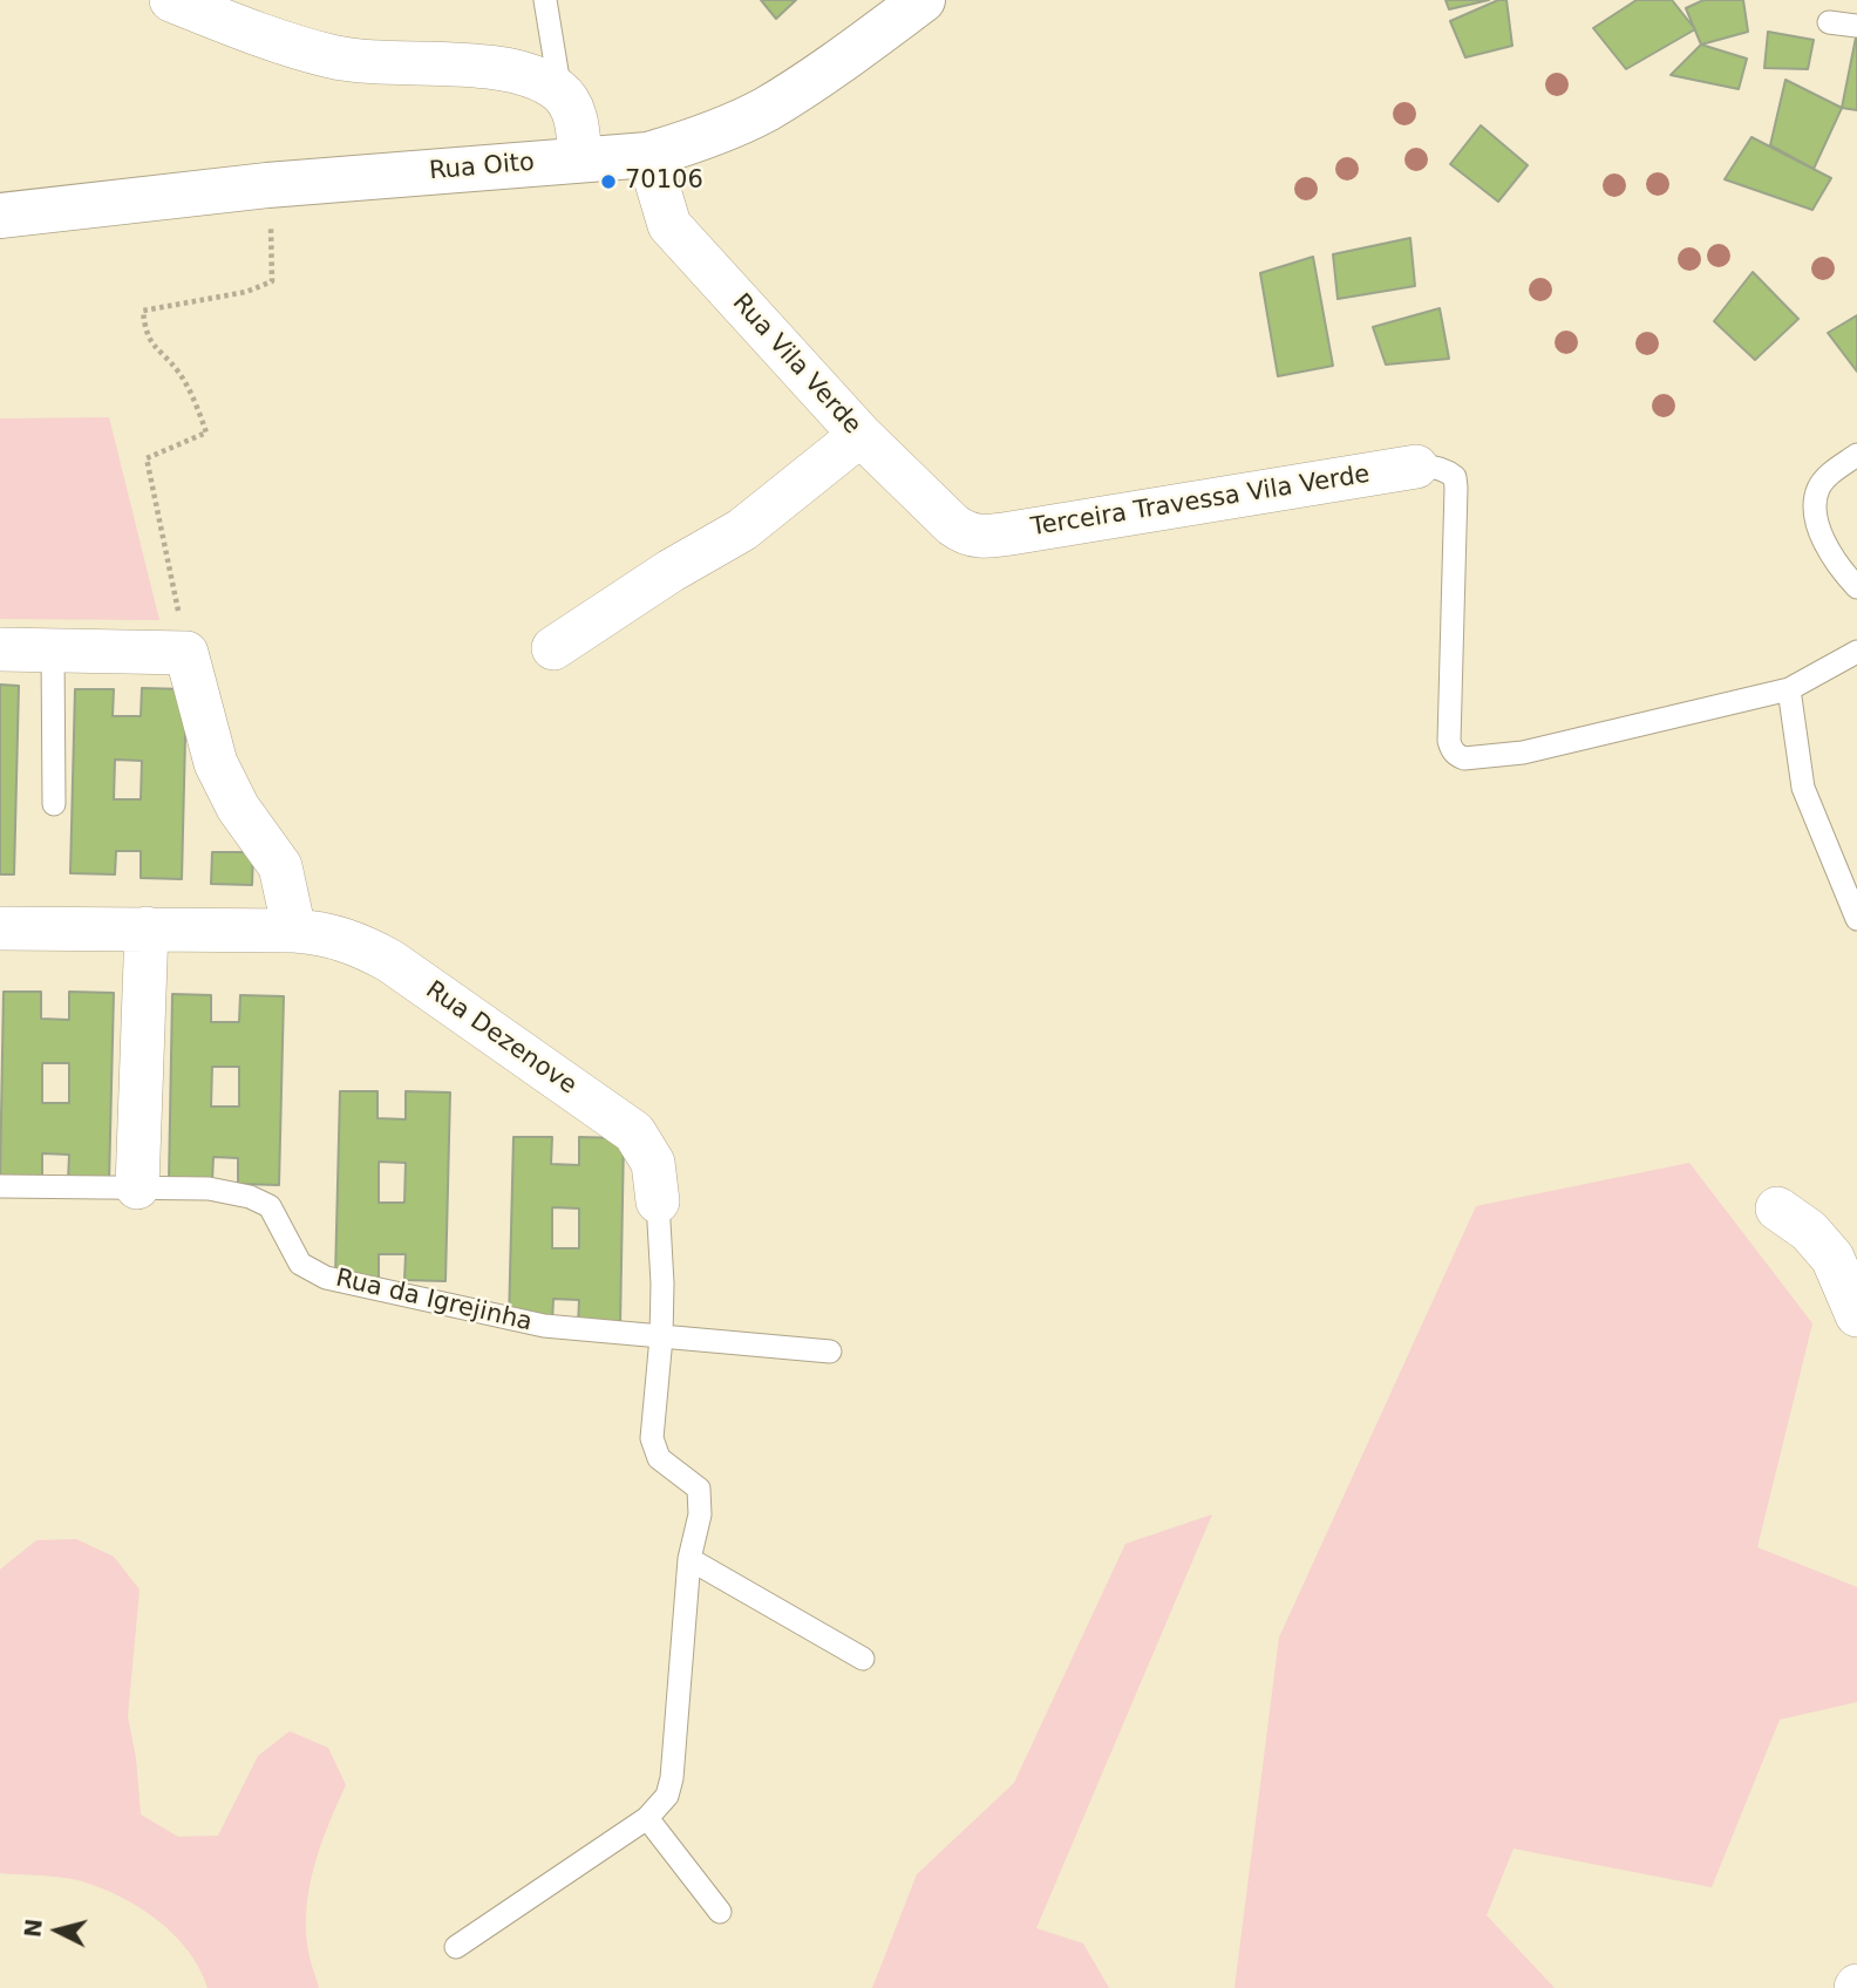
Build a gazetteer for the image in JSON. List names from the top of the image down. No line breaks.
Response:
{"streets":{"street":["Rua Oito","Rua Vila Verde","Terceira Travessa Vila Verde","Rua Dezenove"],"lane":["Rua da Igrejinha"]},"crossings":[["Rua Oito","Rua Vila Verde"],["Rua Vila Verde","Terceira Travessa Vila Verde"]],"places":["70106"],"north":"left"}
